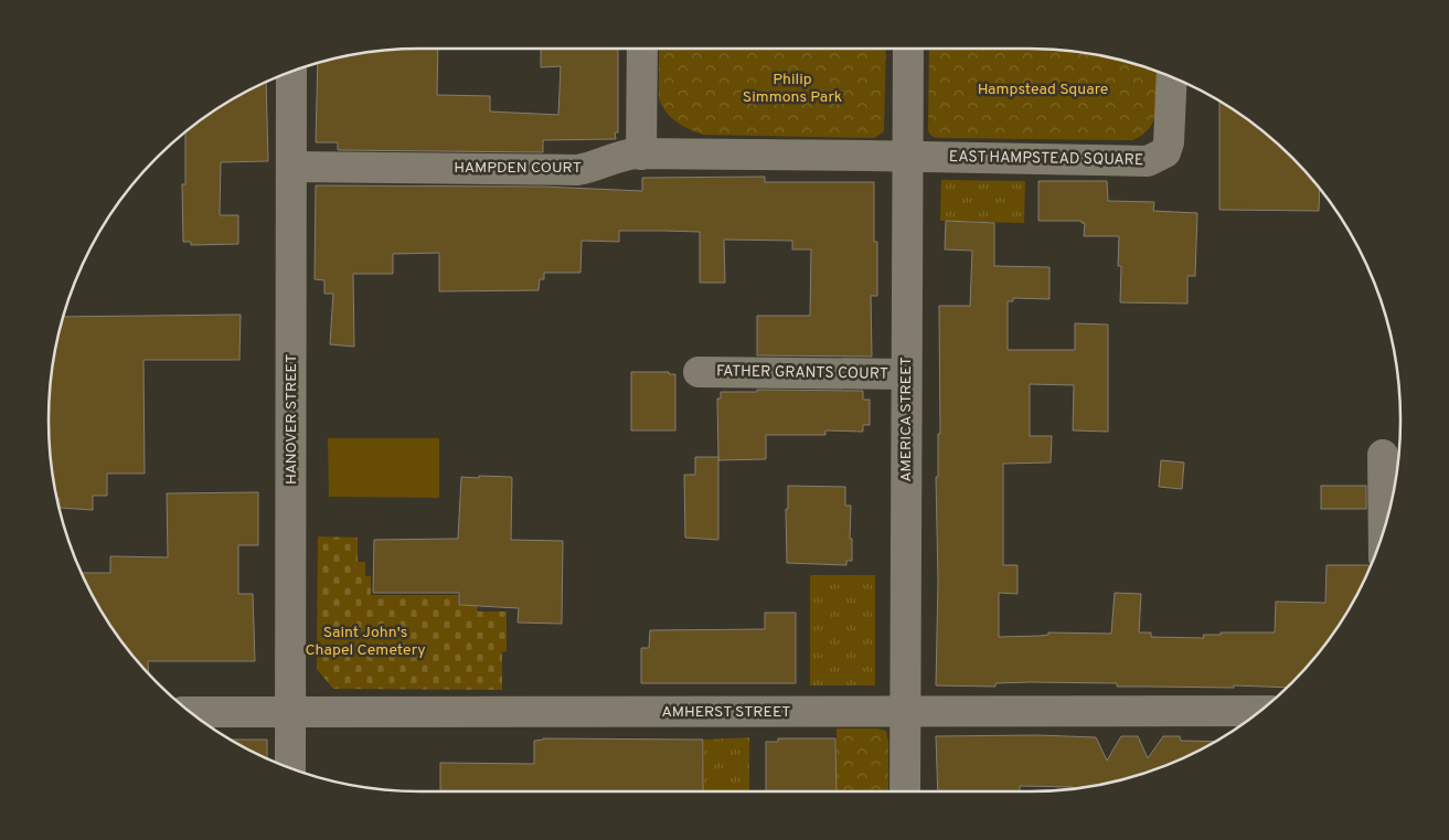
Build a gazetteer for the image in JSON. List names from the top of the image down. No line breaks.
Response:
{"streets":{"street":["EAST HAMPSTEAD SQUARE","HAMPDEN COURT","FATHER GRANTS COURT","HANOVER STREET","AMERICA STREET","AMHERST STREET"]},"crossings":[["EAST HAMPSTEAD SQUARE","HAMPDEN COURT"],["EAST HAMPSTEAD SQUARE","AMERICA STREET"],["HAMPDEN COURT","HANOVER STREET"],["HAMPDEN COURT","AMERICA STREET"],["FATHER GRANTS COURT","AMERICA STREET"],["HANOVER STREET","AMHERST STREET"],["AMERICA STREET","AMHERST STREET"]],"parks":["Philip Simmons Park","Hampstead Square","Saint John's Chapel Cemetery"]}
